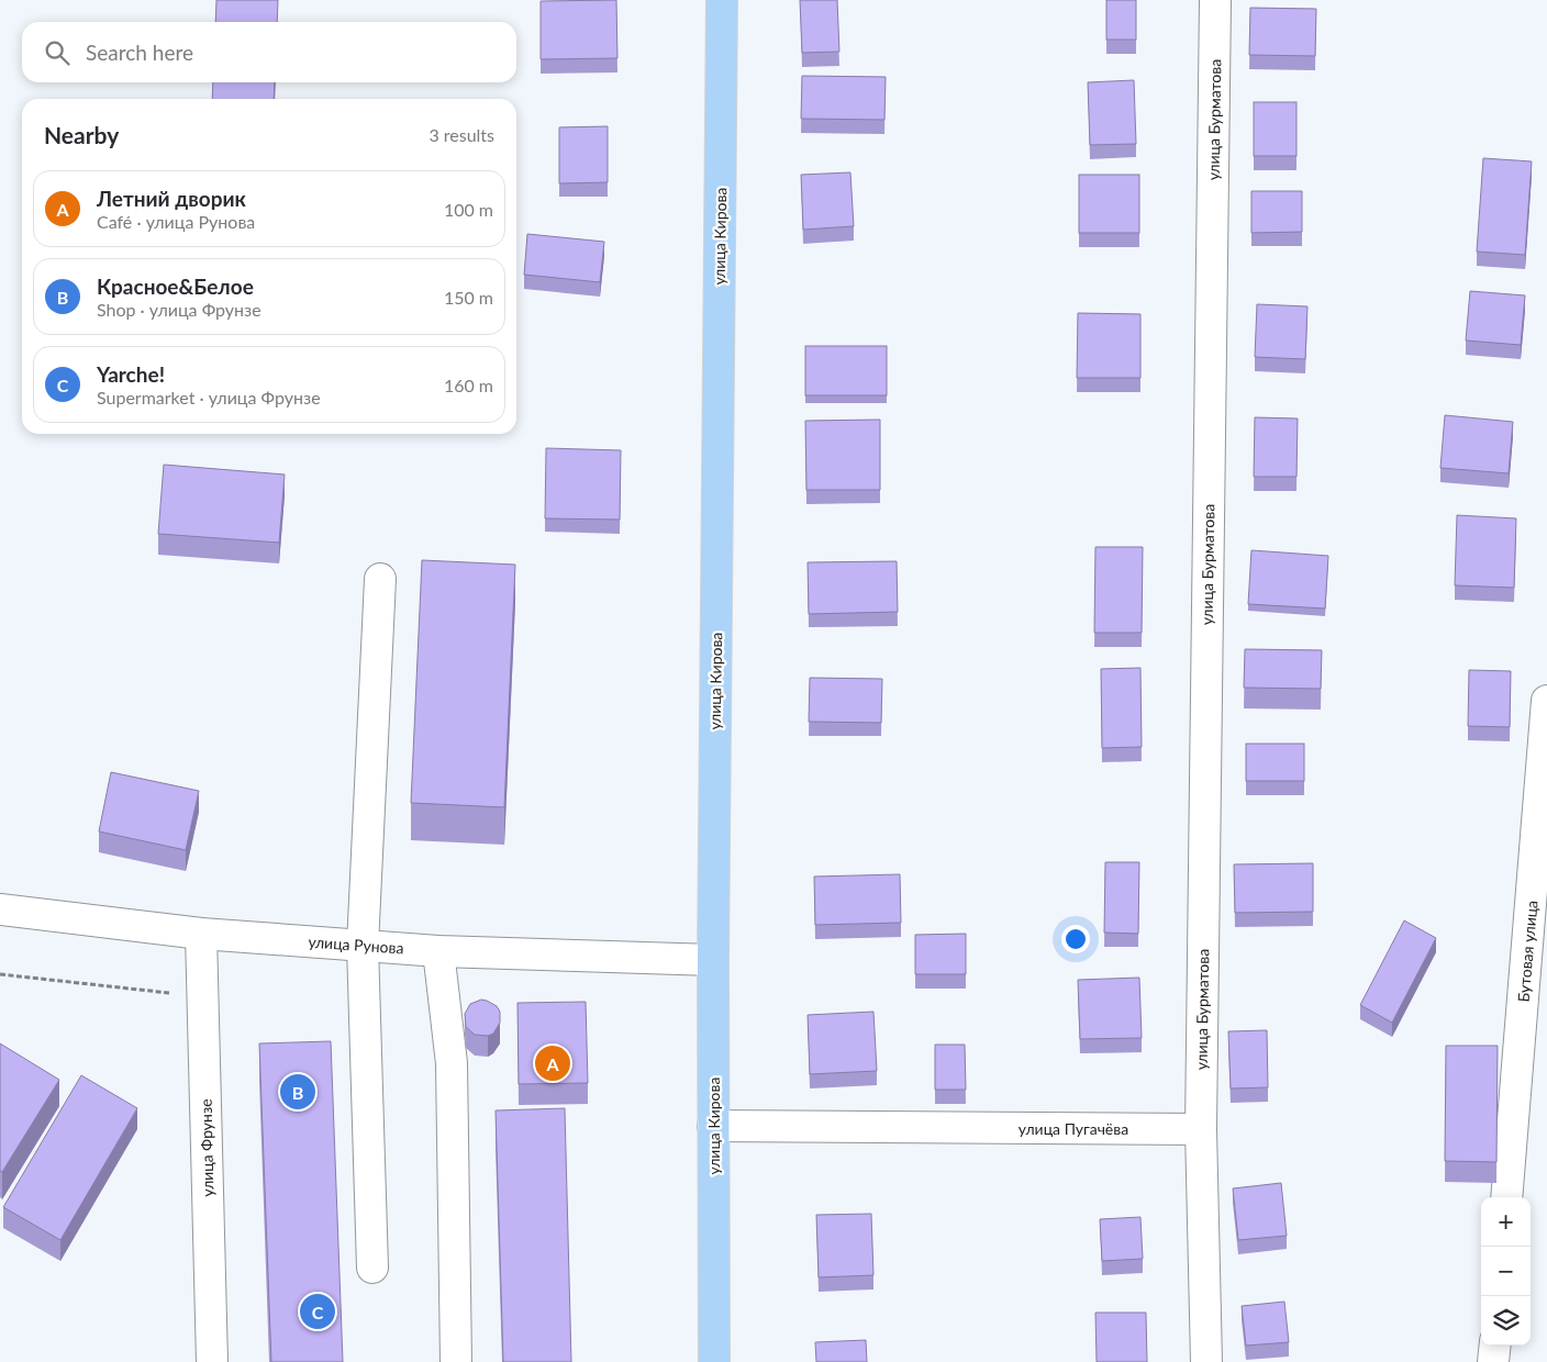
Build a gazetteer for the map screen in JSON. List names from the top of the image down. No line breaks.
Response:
{"streets":{"main road":["улица Кирова"],"street":["улица Бурматова","улица Рунова","Бутовая улица","улица Пугачёва","улица Фрунзе"]},"crossings":[["улица Бурматова","улица Пугачёва"],["улица Кирова","улица Рунова"],["улица Кирова","улица Пугачёва"],["улица Рунова","улица Фрунзе"]],"page":{"search":"Search here","heading":["Nearby","3 results"],"list":[{"mark":"A","name":"Летний дворик","note":"Café · улица Рунова","value":"100 m"},{"mark":"B","name":"Красное&Белое","note":"Shop · улица Фрунзе","value":"150 m"},{"mark":"C","name":"Yarche!","note":"Supermarket · улица Фрунзе","value":"160 m"}],"pins":["A","B","C"],"map_buttons":["+","−"]}}
